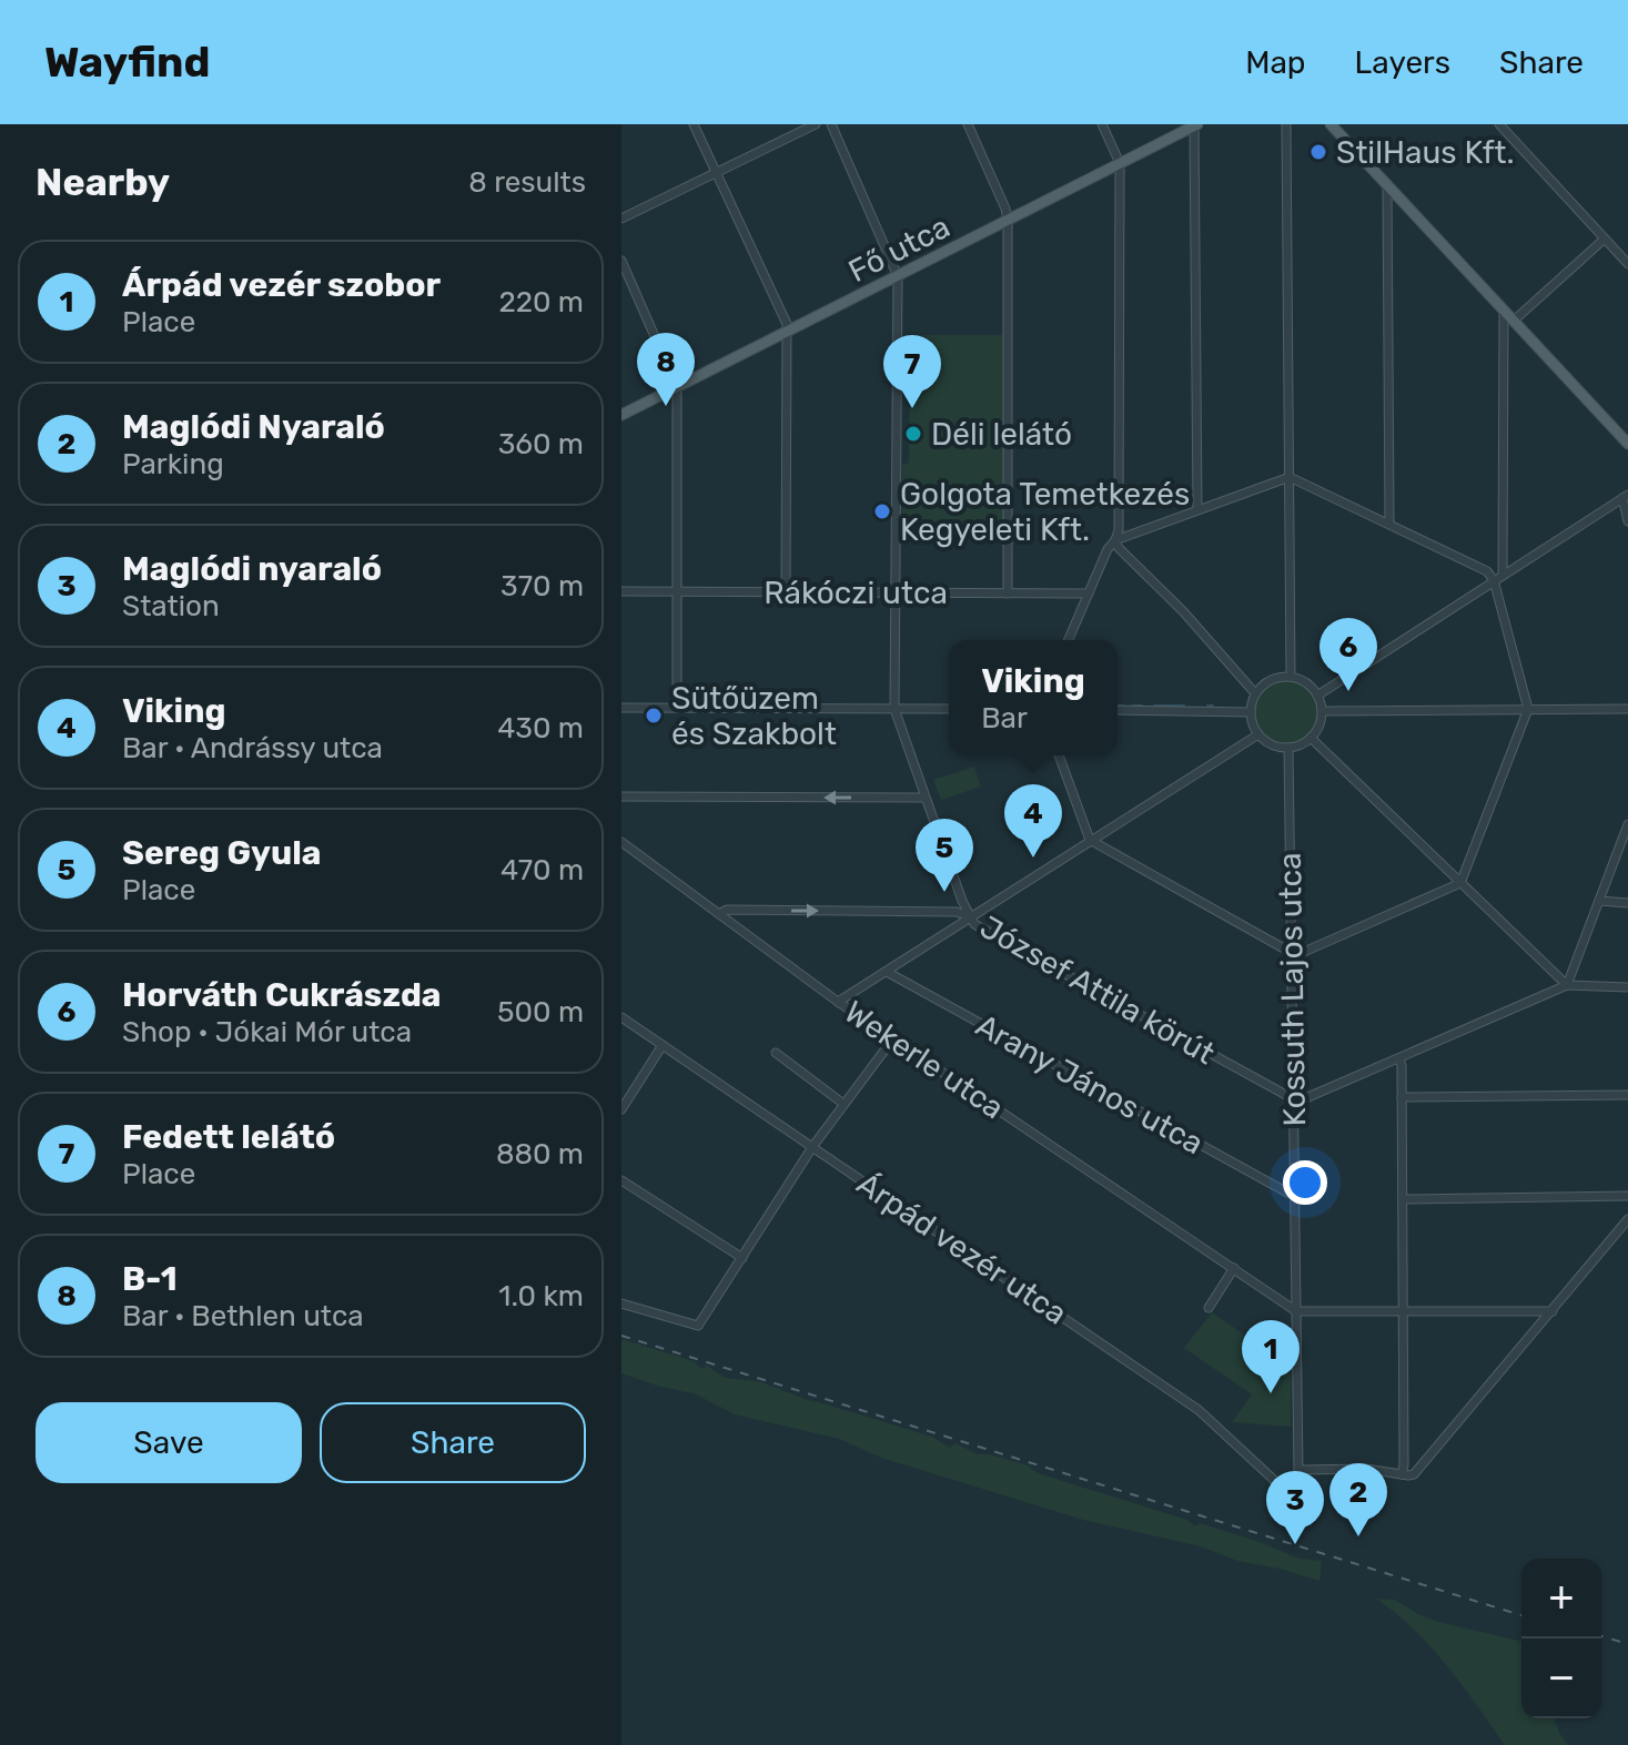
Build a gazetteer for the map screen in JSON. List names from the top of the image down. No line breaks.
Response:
{"streets":{"main road":["Fő utca"],"street":["Rákóczi utca","József Attila körút","Kossuth Lajos utca","Wekerle utca","Arany János utca","Árpád vezér utca"]},"crossings":[["Fő utca","József Attila körút"],["Rákóczi utca","József Attila körút"],["József Attila körút","Kossuth Lajos utca"],["Kossuth Lajos utca","Wekerle utca"],["Kossuth Lajos utca","Arany János utca"],["Kossuth Lajos utca","Árpád vezér utca"]],"places":["StilHaus Kft.","Déli lelátó","Golgota Temetkezés Kegyeleti Kft.","Sütőüzem és Szakbolt"],"page":{"header":"Wayfind","nav":["Map","Layers","Share"],"heading":["Nearby","8 results"],"list":[{"mark":"1","name":"Árpád vezér szobor","note":"Place","value":"220 m"},{"mark":"2","name":"Maglódi Nyaraló","note":"Parking","value":"360 m"},{"mark":"3","name":"Maglódi nyaraló","note":"Station","value":"370 m"},{"mark":"4","name":"Viking","note":"Bar · Andrássy utca","value":"430 m"},{"mark":"5","name":"Sereg Gyula","note":"Place","value":"470 m"},{"mark":"6","name":"Horváth Cukrászda","note":"Shop · Jókai Mór utca","value":"500 m"},{"mark":"7","name":"Fedett lelátó","note":"Place","value":"880 m"},{"mark":"8","name":"B-1","note":"Bar · Bethlen utca","value":"1.0 km"}],"pins":["8","7","6","4","5","1","2","3"],"popup":["Viking","Bar"],"buttons":["Save","Share"],"map_buttons":["+","−"]}}
